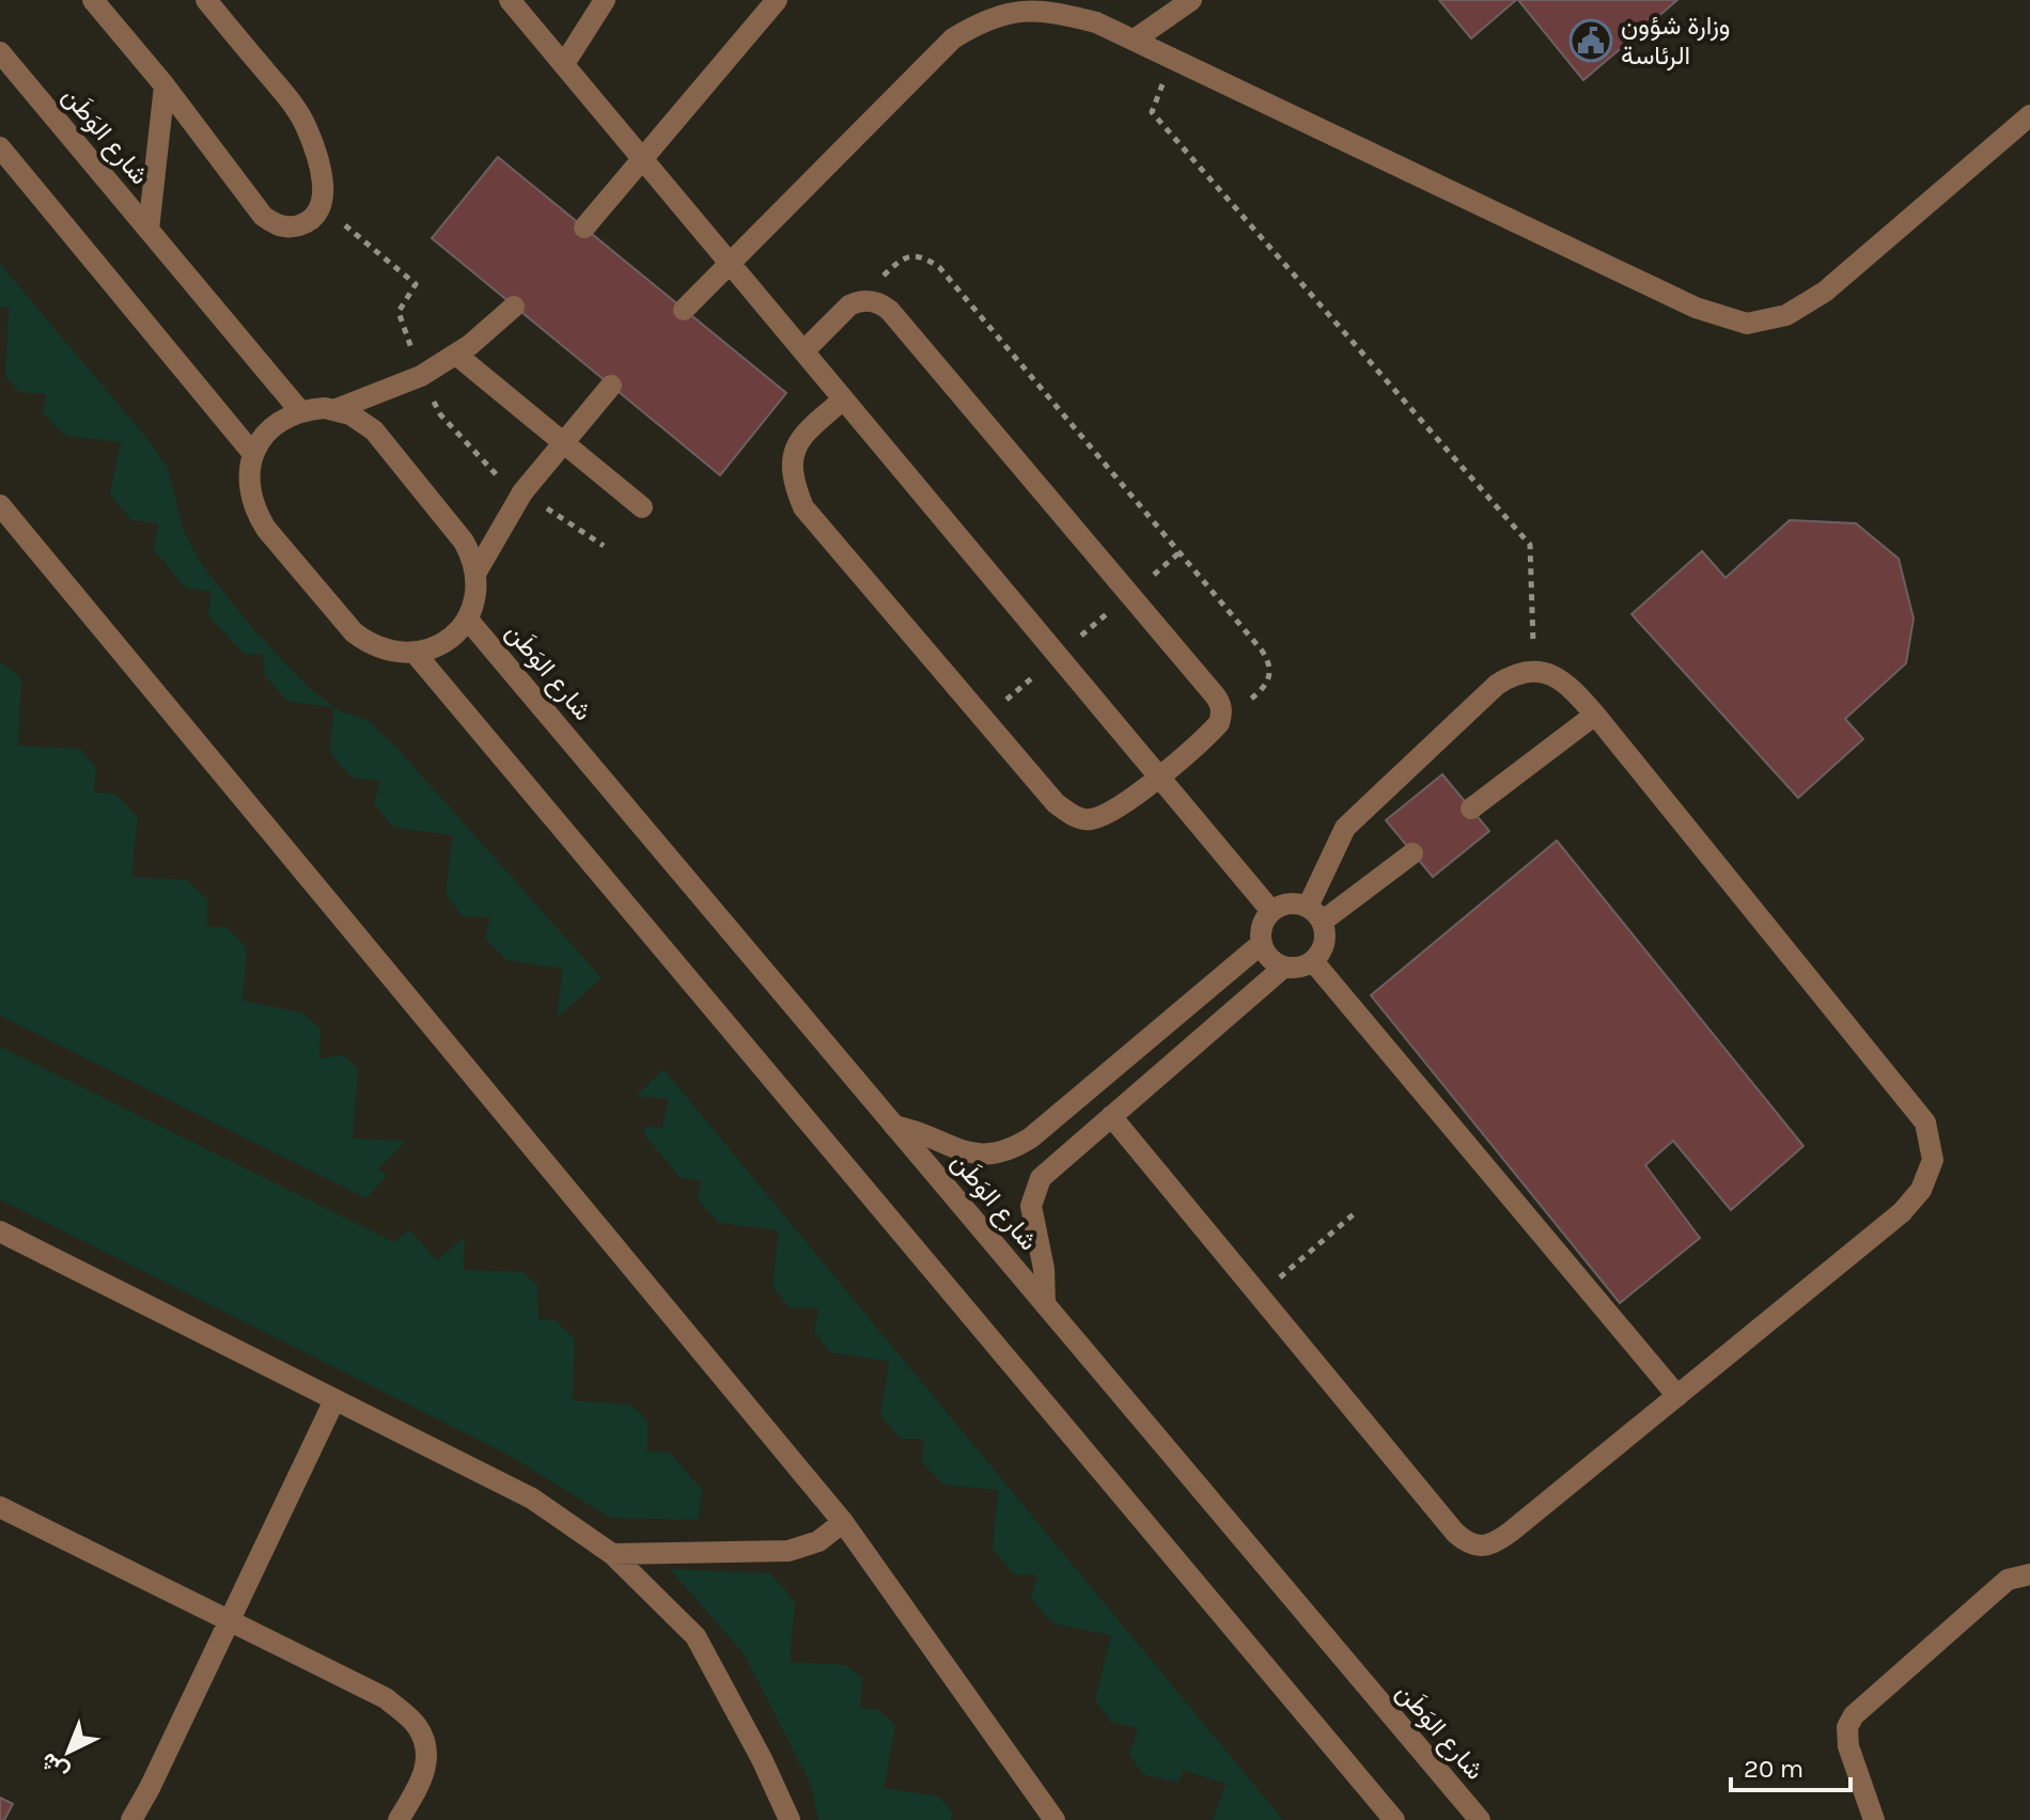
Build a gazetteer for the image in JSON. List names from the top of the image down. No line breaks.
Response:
{"streets":{"street":["شارع الوَطَن"]},"places":{"public building":["وزارة شؤون الرئاسة"]},"scale_bar":"20 m","north":"bottom left"}
